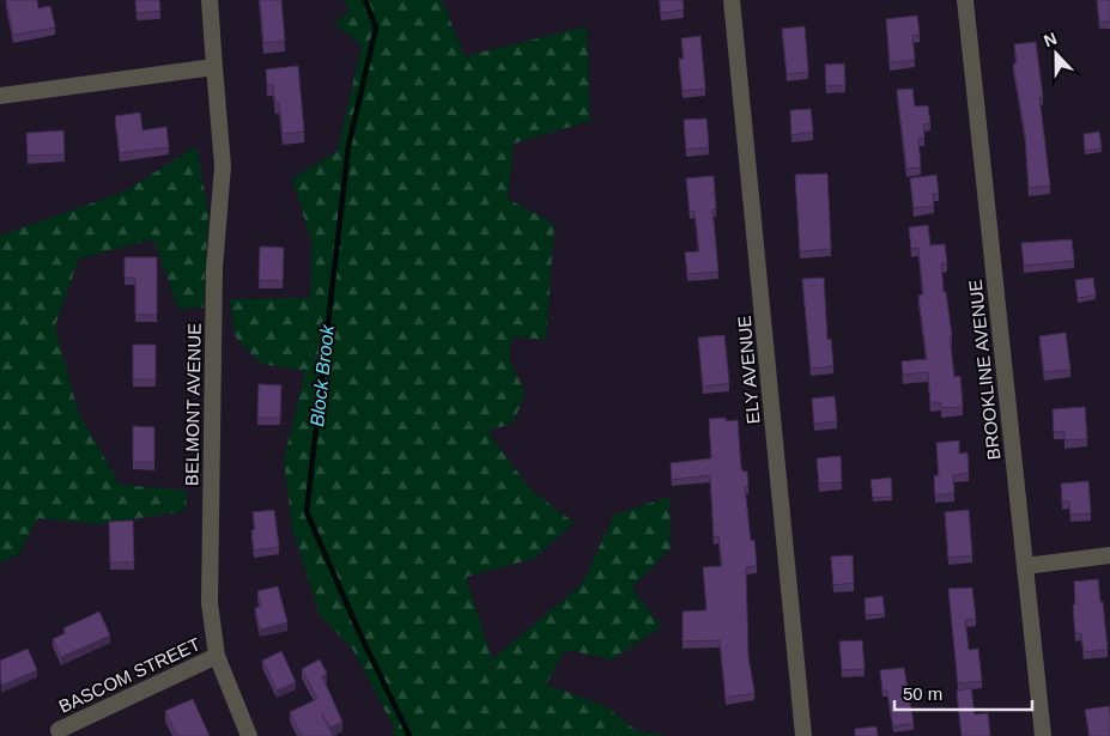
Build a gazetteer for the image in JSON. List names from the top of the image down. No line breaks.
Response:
{"streets":{"street":["ELY AVENUE","BROOKLINE AVENUE","BELMONT AVENUE","BASCOM STREET"]},"crossings":[["BELMONT AVENUE","BASCOM STREET"]],"water":["Block Brook"],"scale_bar":"50 m","north":"top"}
